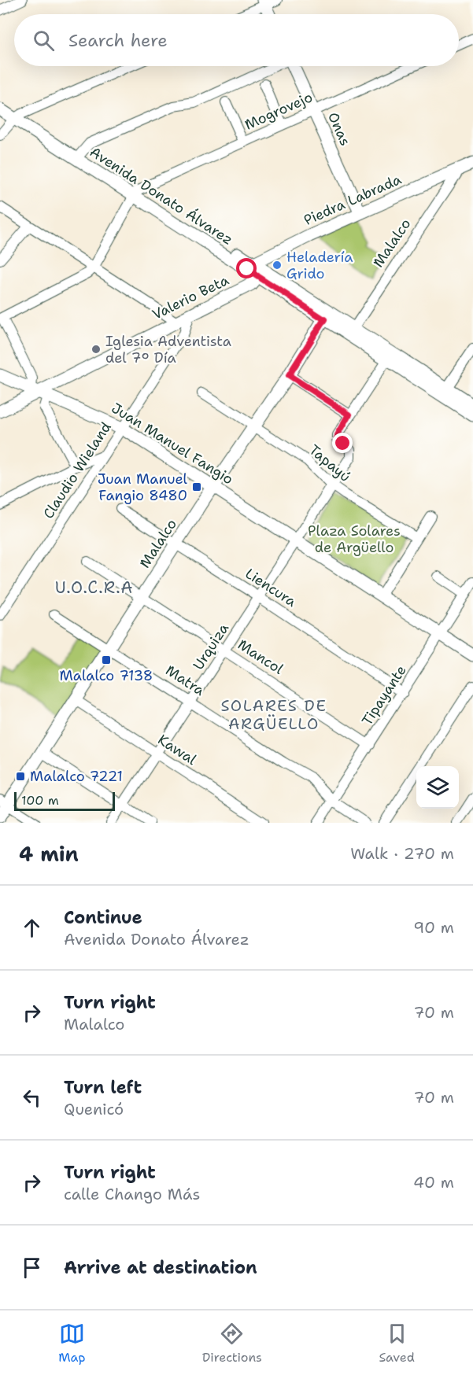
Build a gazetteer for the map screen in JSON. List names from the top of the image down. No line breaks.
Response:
{"streets":{"main road":["Onas","Avenida Donato Álvarez","Piedra Labrada","Malalco","Valerio Beta","Juan Manuel Fangio"],"street":["Mogrovejo","Tapayú","Claudio Wieland","Liencura","Urquiza","Mancol","Matra","Tipayante","Kawal"]},"crossings":[["Mogrovejo","Onas"],["Mogrovejo","Avenida Donato Álvarez"],["Onas","Piedra Labrada"],["Avenida Donato Álvarez","Piedra Labrada"],["Avenida Donato Álvarez","Malalco"],["Avenida Donato Álvarez","Valerio Beta"],["Piedra Labrada","Malalco"],["Piedra Labrada","Valerio Beta"],["Malalco","Juan Manuel Fangio"],["Malalco","Tapayú"],["Malalco","Liencura"],["Malalco","Mancol"],["Malalco","Matra"],["Malalco","Kawal"],["Valerio Beta","Juan Manuel Fangio"],["Valerio Beta","Claudio Wieland"],["Juan Manuel Fangio","Claudio Wieland"],["Juan Manuel Fangio","Urquiza"],["Juan Manuel Fangio","Tipayante"],["Tapayú","Urquiza"],["Liencura","Urquiza"],["Liencura","Tipayante"],["Urquiza","Mancol"],["Urquiza","Matra"],["Urquiza","Kawal"],["Mancol","Tipayante"],["Matra","Tipayante"]],"districts":["U.O.C.R.A","SOLARES DE ARGÜELLO"],"parks":["Plaza Solares de Argüello"],"places":{"other":["Heladería Grido","Iglesia Adventista del 7° Día"],"transit":["Juan Manuel Fangio 8480","Malalco 7138","Malalco 7221"]},"scale_bar":"100 m","page":{"search":"Search here","scale":"100 m","heading":["4 min","Walk · 270 m"],"list":[["Continue","Avenida Donato Álvarez","90 m"],["Turn right","Malalco","70 m"],["Turn left","Quenicó","70 m"],["Turn right","calle Chango Más","40 m"],"Arrive at destination"],"nav":["Map","Directions","Saved"]}}
